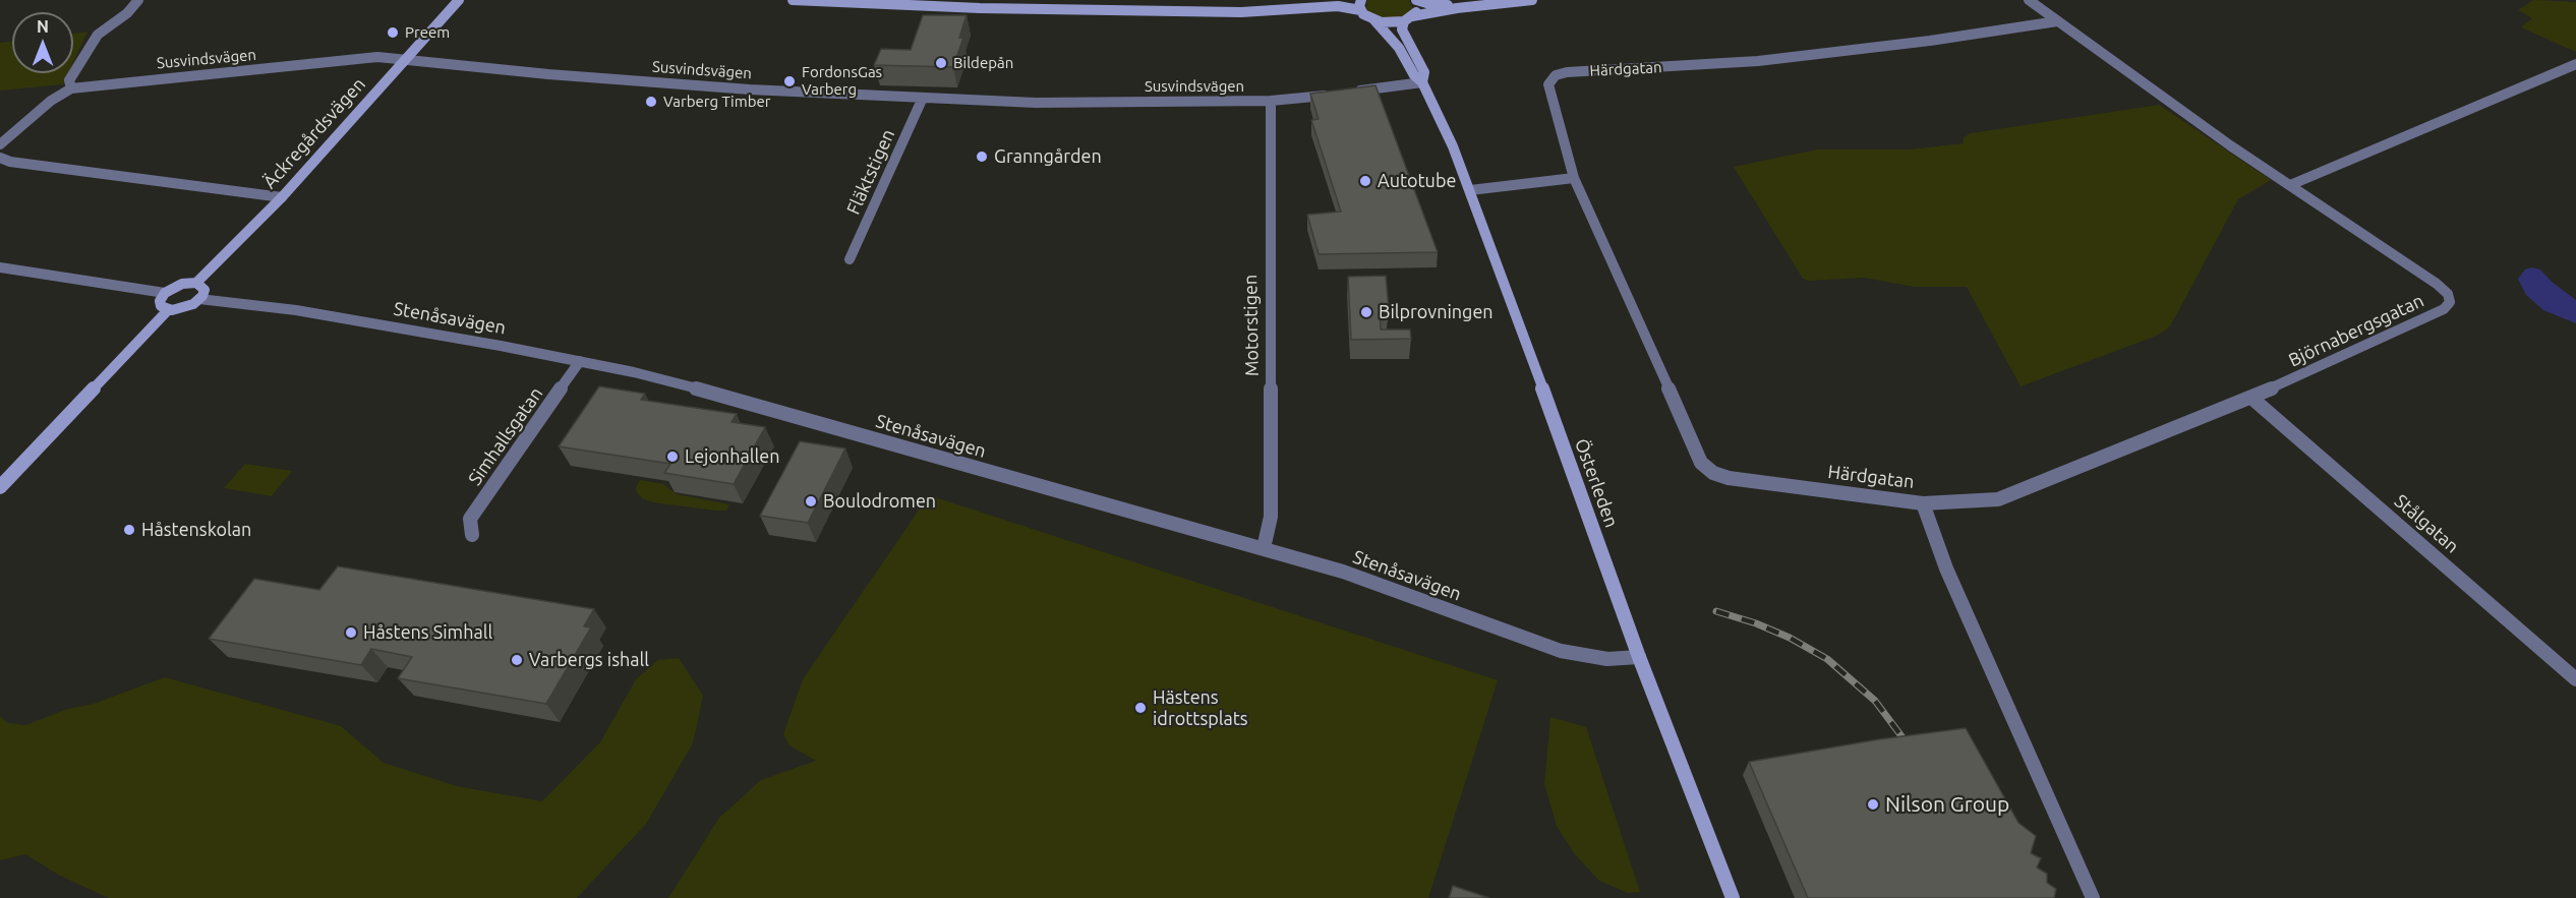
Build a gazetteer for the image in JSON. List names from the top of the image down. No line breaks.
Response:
{"streets":{"main road":["Äckregårdsvägen","Österleden"],"street":["Susvindsvägen","Härdgatan","Fläktstigen","Stenåsavägen","Motorstigen","Björnabergsgatan","Simhallsgatan","Stålgatan"]},"crossings":[["Susvindsvägen","Äckregårdsvägen"],["Susvindsvägen","Fläktstigen"],["Susvindsvägen","Motorstigen"],["Härdgatan","Björnabergsgatan"],["Stenåsavägen","Motorstigen"],["Stenåsavägen","Simhallsgatan"],["Stenåsavägen","Österleden"],["Björnabergsgatan","Stålgatan"]],"places":["Preem","Bildepån","FordonsGas Varberg","Varberg Timber","Granngården","Autotube","Bilprovningen","Lejonhallen","Boulodromen","Håstenskolan","Håstens Simhall","Varbergs ishall","Hästens idrottsplats","Nilson Group"],"north":"top"}
